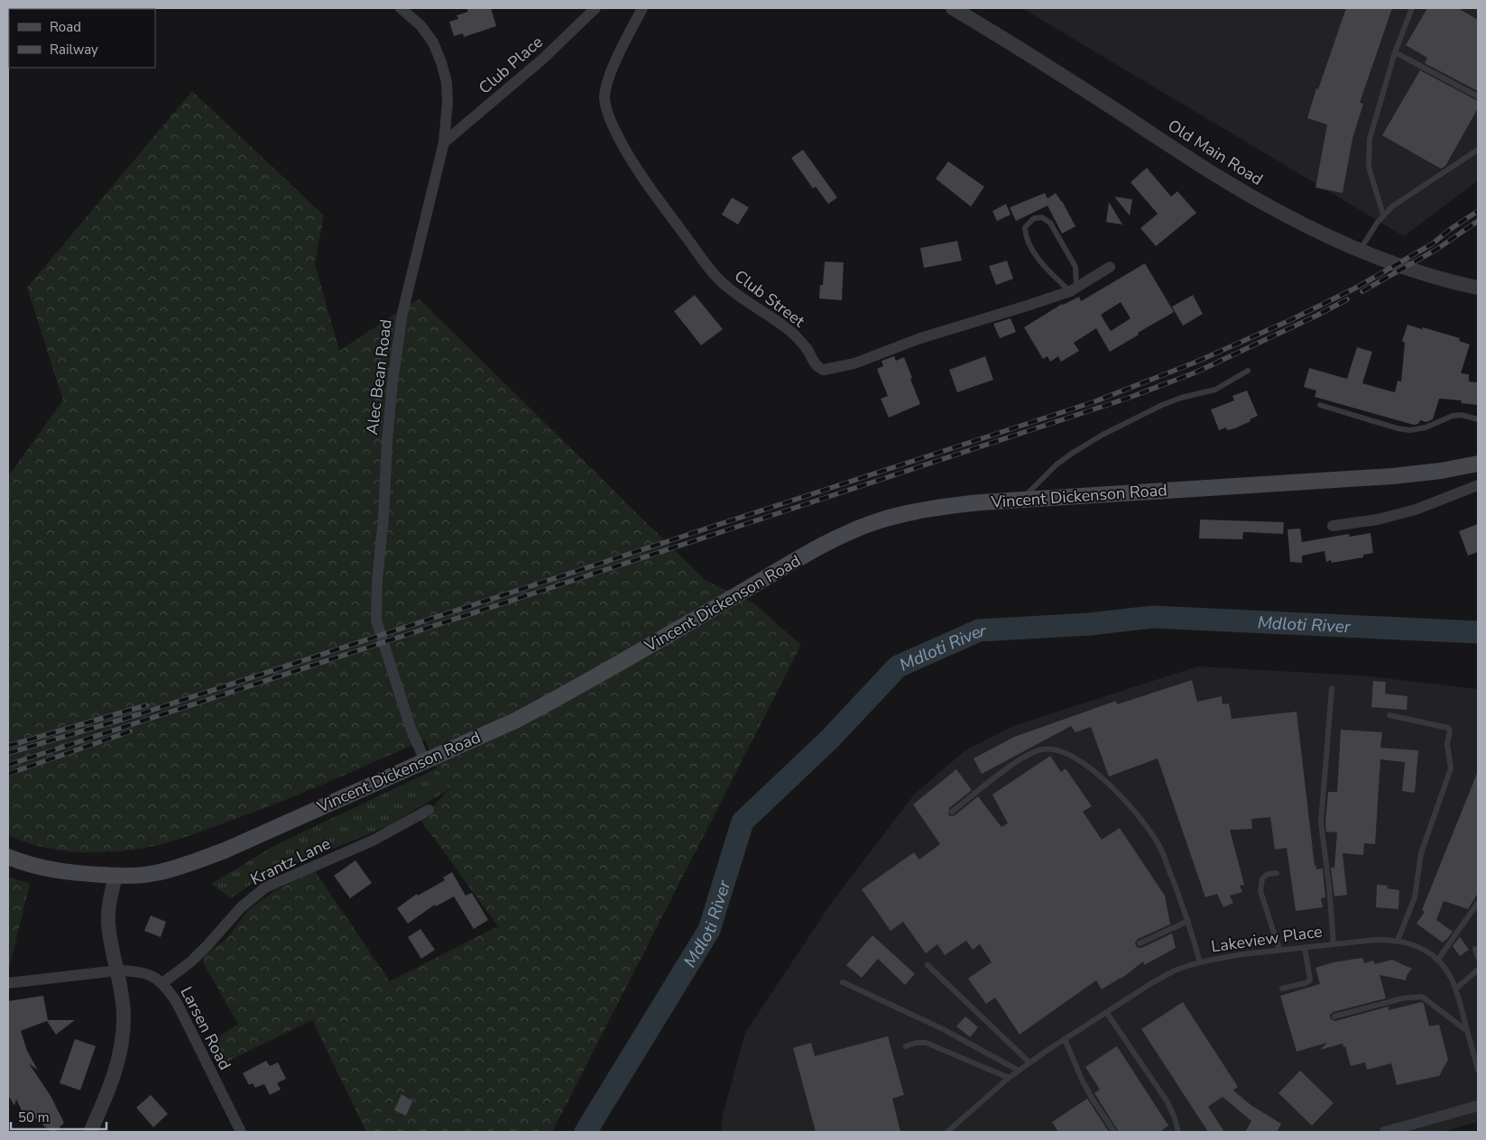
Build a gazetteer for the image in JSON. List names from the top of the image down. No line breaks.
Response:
{"streets":{"main road":["Vincent Dickenson Road"],"street":["Club Place","Old Main Road","Club Street","Alec Bean Road","Krantz Lane","Larsen Road"],"lane":["Lakeview Place"]},"crossings":[["Club Place","Alec Bean Road"],["Alec Bean Road","Vincent Dickenson Road"],["Krantz Lane","Larsen Road"]],"water":["Mdloti River"],"legend":["Road","Railway"],"scale_bar":"50 m"}
